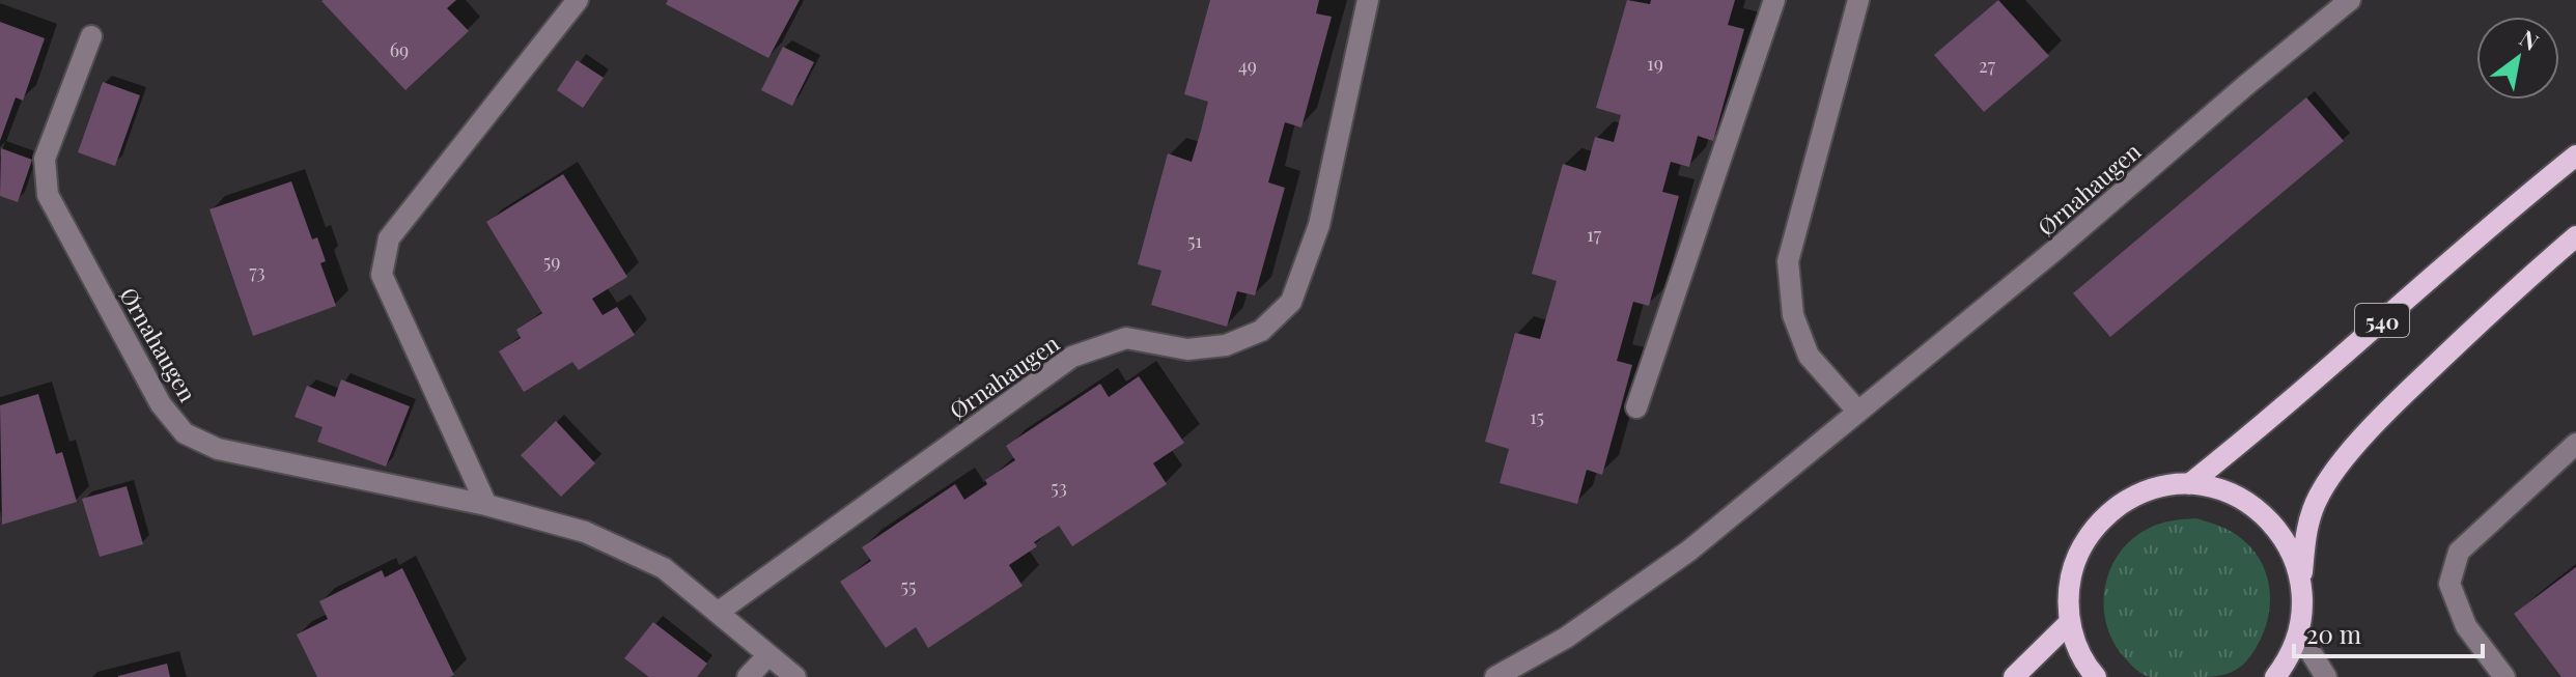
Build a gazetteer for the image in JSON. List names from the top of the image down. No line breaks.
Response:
{"streets":{"main road":["540"],"street":["Ørnahaugen"]},"house_numbers":["69","19","49","27","17","51","59","73","15","53","55"],"scale_bar":"20 m","north":"top right"}
